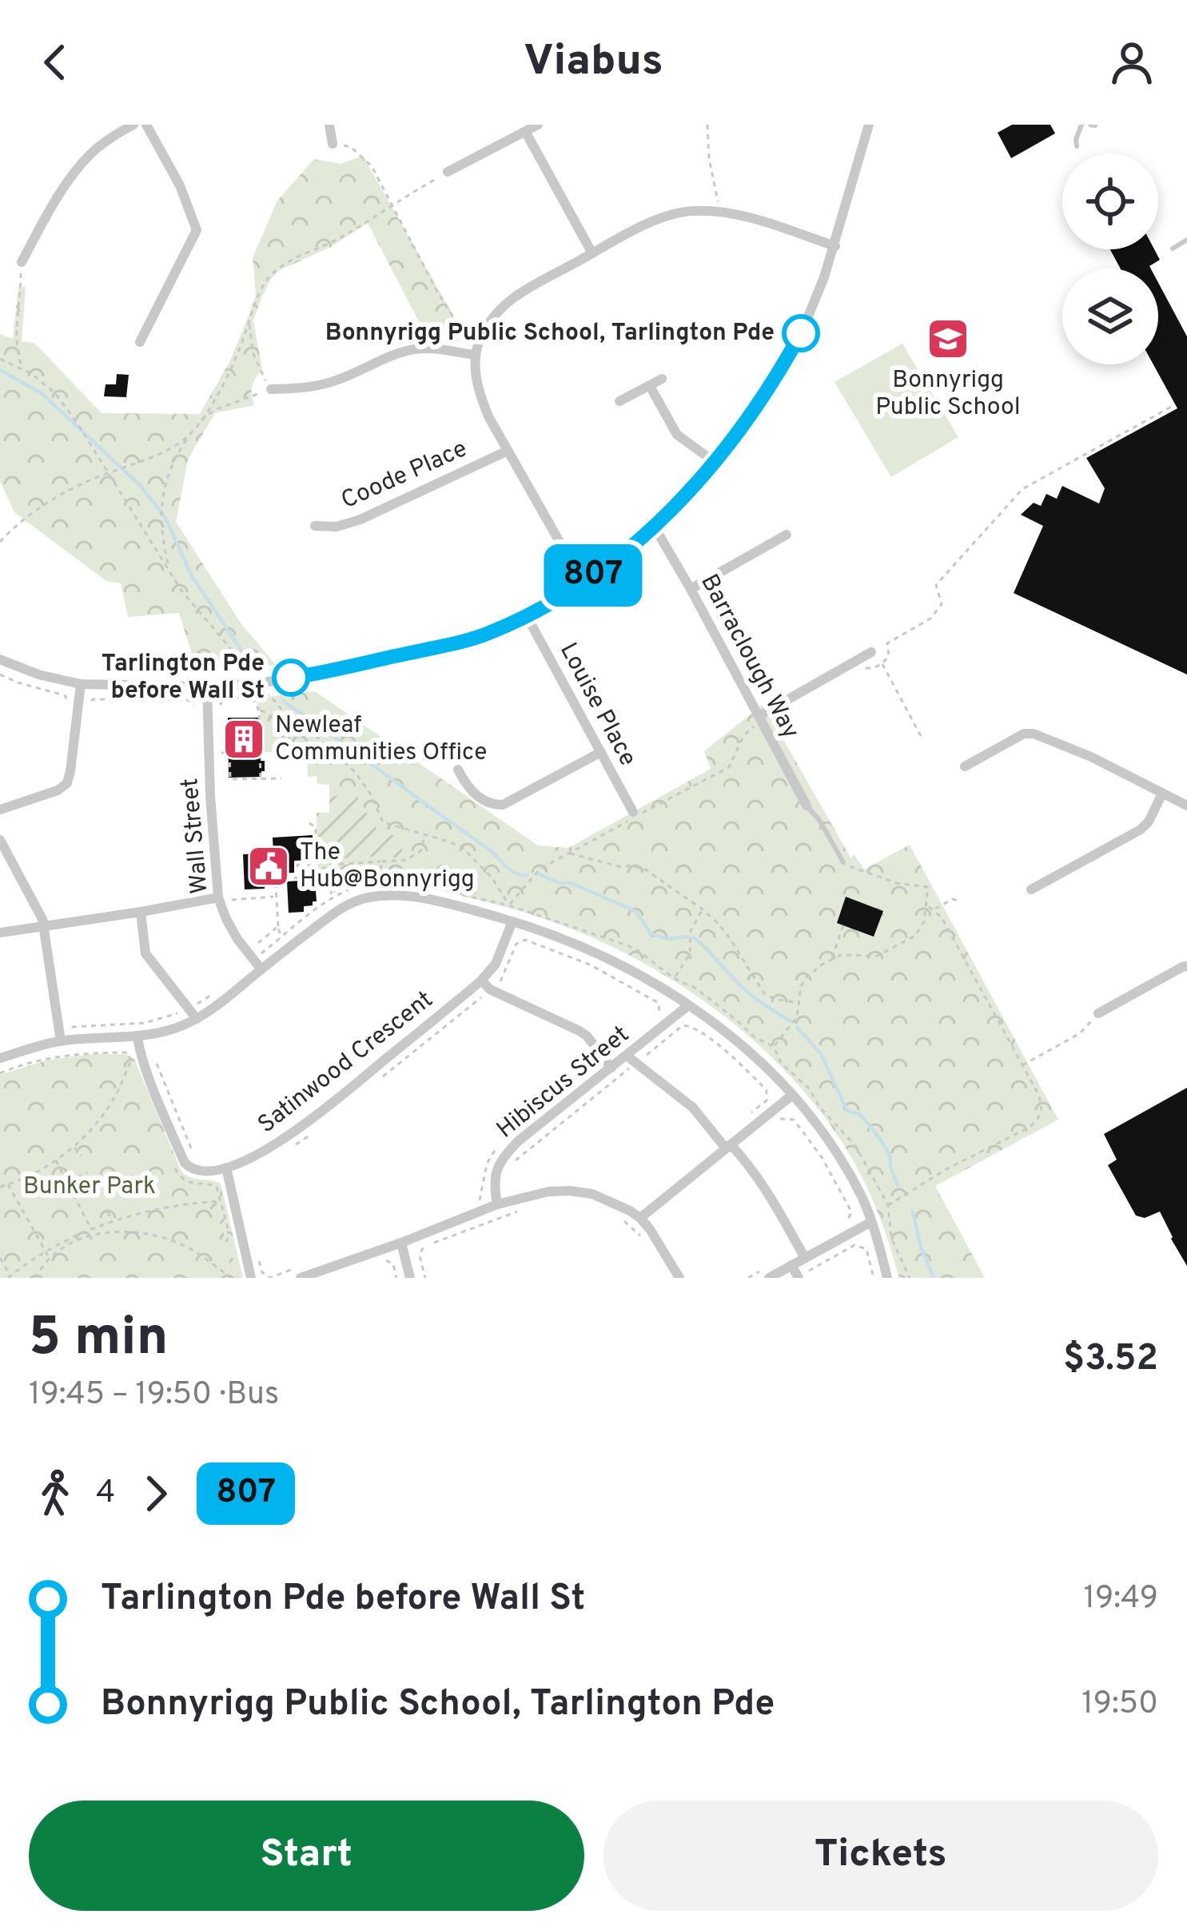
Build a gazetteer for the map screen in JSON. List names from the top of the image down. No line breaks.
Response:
{"streets":{"street":["Coode Place","Barraclough Way","Louise Place","Wall Street","Satinwood Crescent","Hibiscus Street"]},"parks":["Bunker Park"],"places":{"other":["Bonnyrigg Public School, Tarlington Pde","Tarlington Pde before Wall St"],"school or university":["Bonnyrigg Public School"],"building":["Newleaf Communities Office"],"public building":["The Hub@Bonnyrigg"]},"lines":["bus line 807"],"page":{"header":"Viabus","on_map":"807","heading":["5 min","19:45 – 19:50 · Bus","$3.52"],"legs":["4","807"],"list":[{"name":"Tarlington Pde before Wall St","value":"19:49"},{"name":"Bonnyrigg Public School, Tarlington Pde","value":"19:50"}],"buttons":["Start","Tickets"]}}
